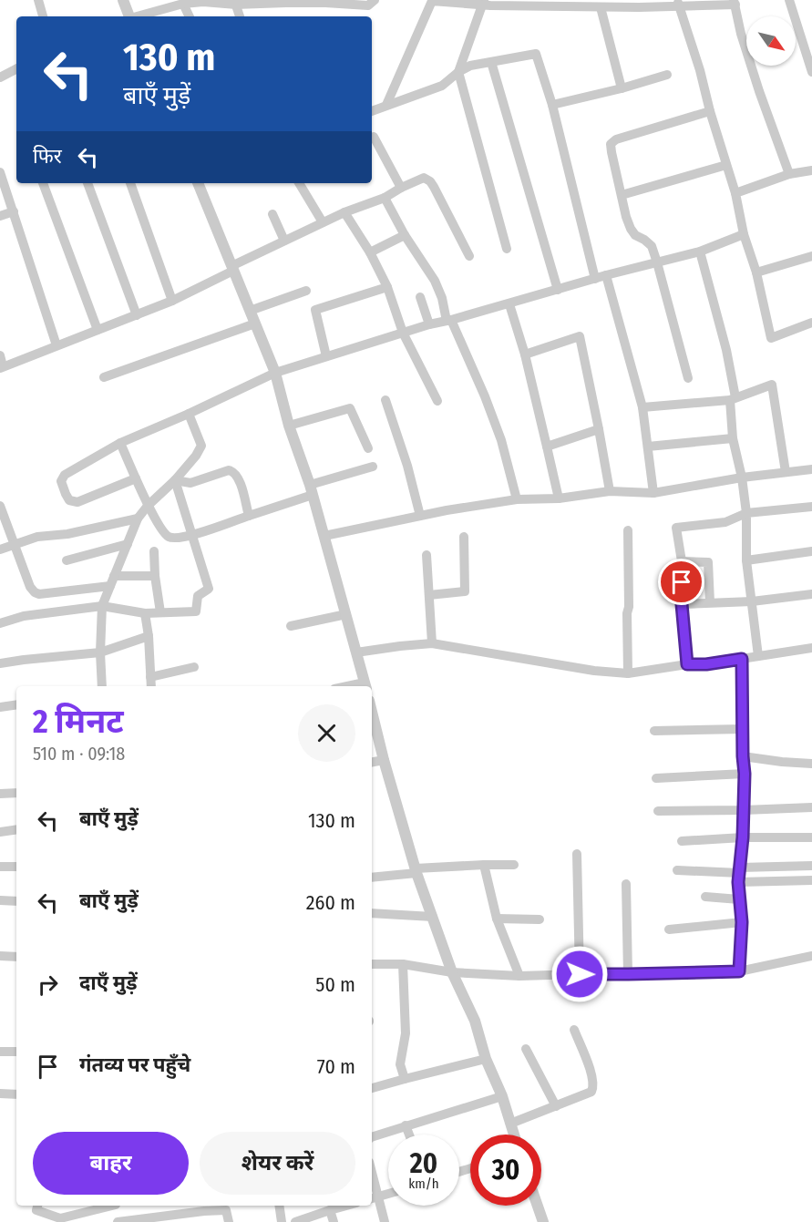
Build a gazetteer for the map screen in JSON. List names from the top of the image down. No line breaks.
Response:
{"north":"bottom right","page":{"turn":["130 m","बाएँ मुड़ें"],"then":"फिर","heading":["2 मिनट","510 m · 09:18"],"list":[{"name":"बाएँ मुड़ें","value":"130 m"},{"name":"बाएँ मुड़ें","value":"260 m"},{"name":"दाएँ मुड़ें","value":"50 m"},{"name":"गंतव्य पर पहुँचे","value":"70 m"}],"buttons":["बाहर","शेयर करें"],"speed":"20 km/h","limit":"30"}}
